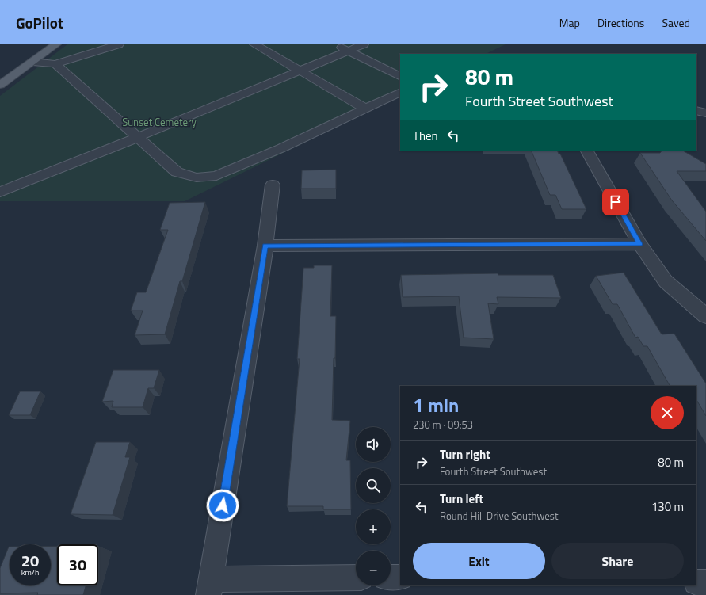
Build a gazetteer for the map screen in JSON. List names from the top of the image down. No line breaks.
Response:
{"parks":["Sunset Cemetery"],"page":{"header":"GoPilot","nav":["Map","Directions","Saved"],"turn":["80 m","Fourth Street Southwest"],"then":"Then","heading":["1 min","230 m · 09:53"],"map_buttons":["+","−"],"list":[{"name":"Turn right","note":"Fourth Street Southwest","value":"80 m"},{"name":"Turn left","note":"Round Hill Drive Southwest","value":"130 m"}],"buttons":["Exit","Share"],"speed":"20 km/h","limit":"30"}}
